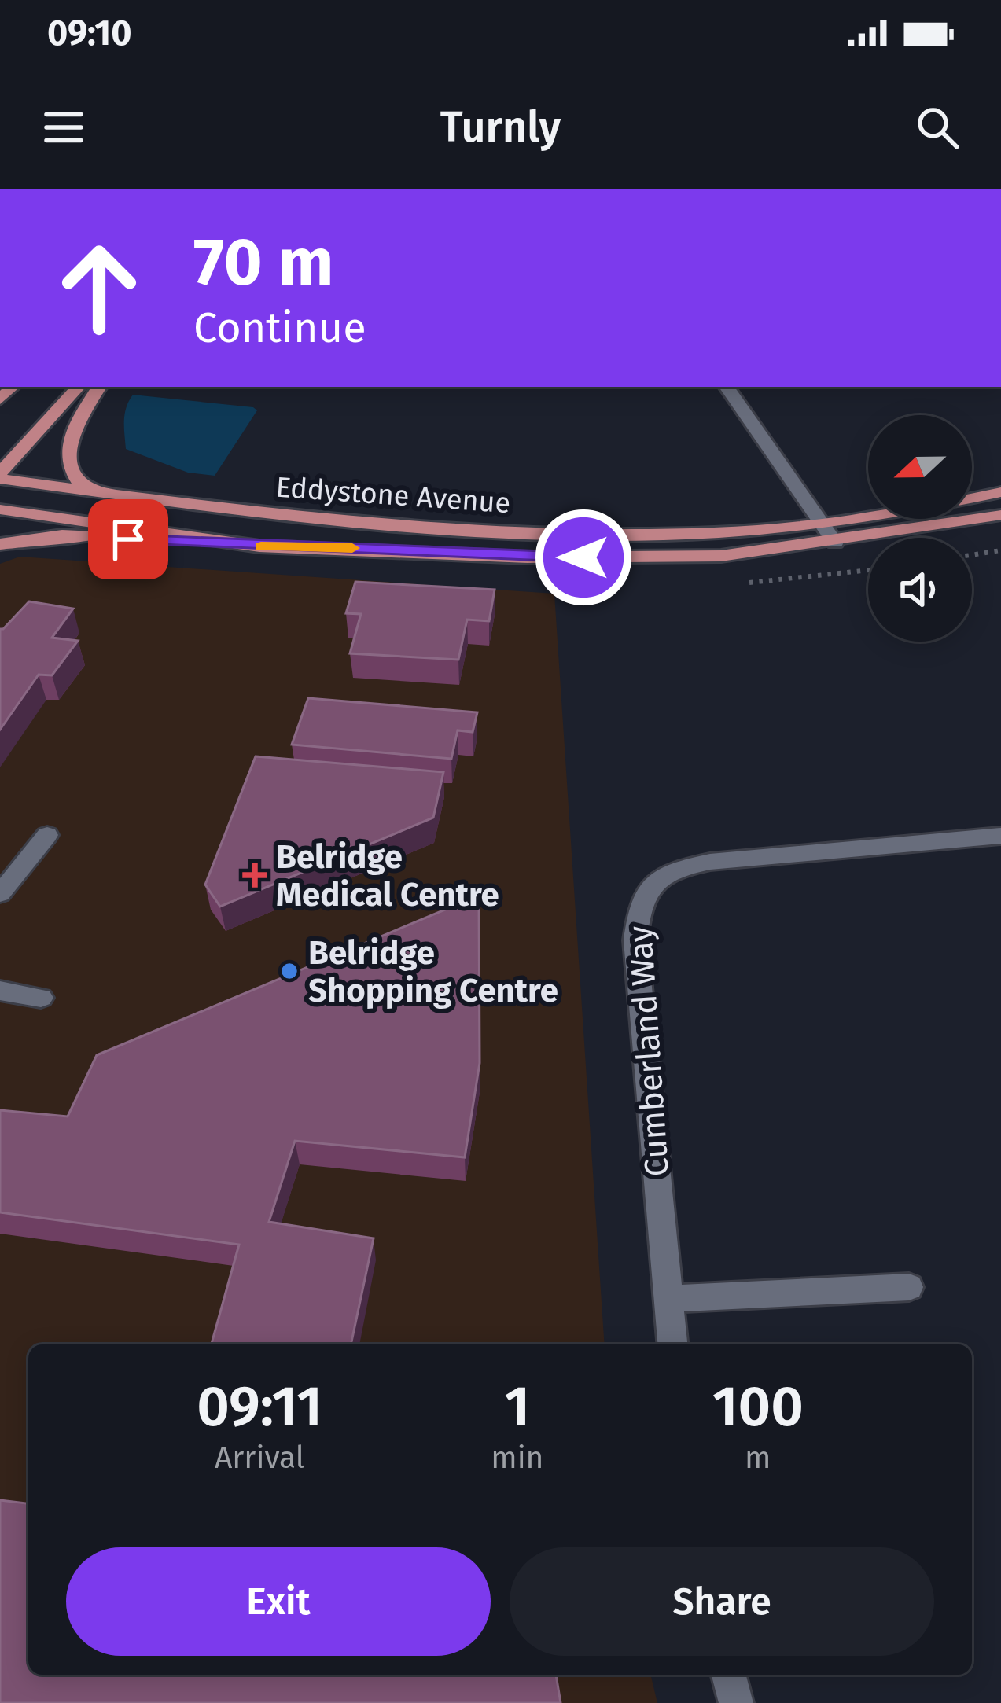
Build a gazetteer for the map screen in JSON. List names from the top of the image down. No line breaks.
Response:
{"streets":{"main road":["Eddystone Avenue"],"street":["Cumberland Way"]},"places":{"health":["Belridge Medical Centre"],"other":["Belridge Shopping Centre"]},"north":"left","page":{"status":"09:10","header":"Turnly","turn":["70 m","Continue"],"eta":["09:11","Arrival","1","min","100","m"],"buttons":["Exit","Share"]}}
